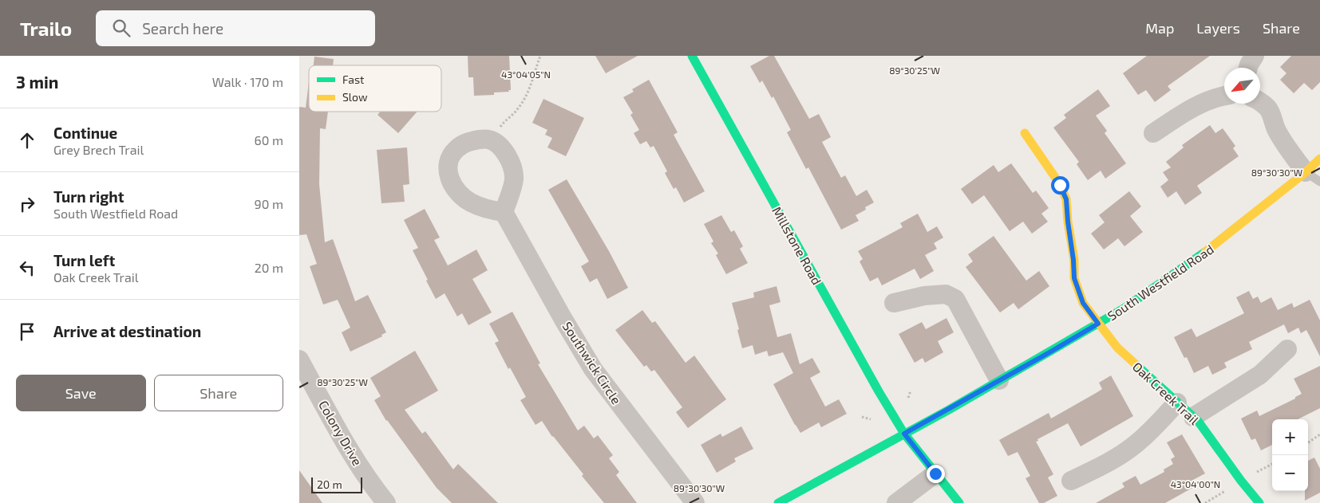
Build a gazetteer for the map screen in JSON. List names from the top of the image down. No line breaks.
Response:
{"streets":{"street":["Millstone Road","South Westfield Road","Southwick Circle","Oak Creek Trail","Colony Drive"]},"crossings":[["Millstone Road","South Westfield Road"],["South Westfield Road","Oak Creek Trail"]],"legend":["Fast","Slow"],"scale_bar":"20 m","north":"bottom left","page":{"header":"Trailo","search":"Search here","nav":["Map","Layers","Share"],"heading":["3 min","Walk · 170 m"],"list":[["Continue","Grey Brech Trail","60 m"],["Turn right","South Westfield Road","90 m"],["Turn left","Oak Creek Trail","20 m"],"Arrive at destination"],"buttons":["Save","Share"],"map_buttons":["+","−"],"scale":"20 m"},"coordinates":["89°30'25\"W","43°04'05\"N","89°30'30\"W","43°04'00\"N"]}
